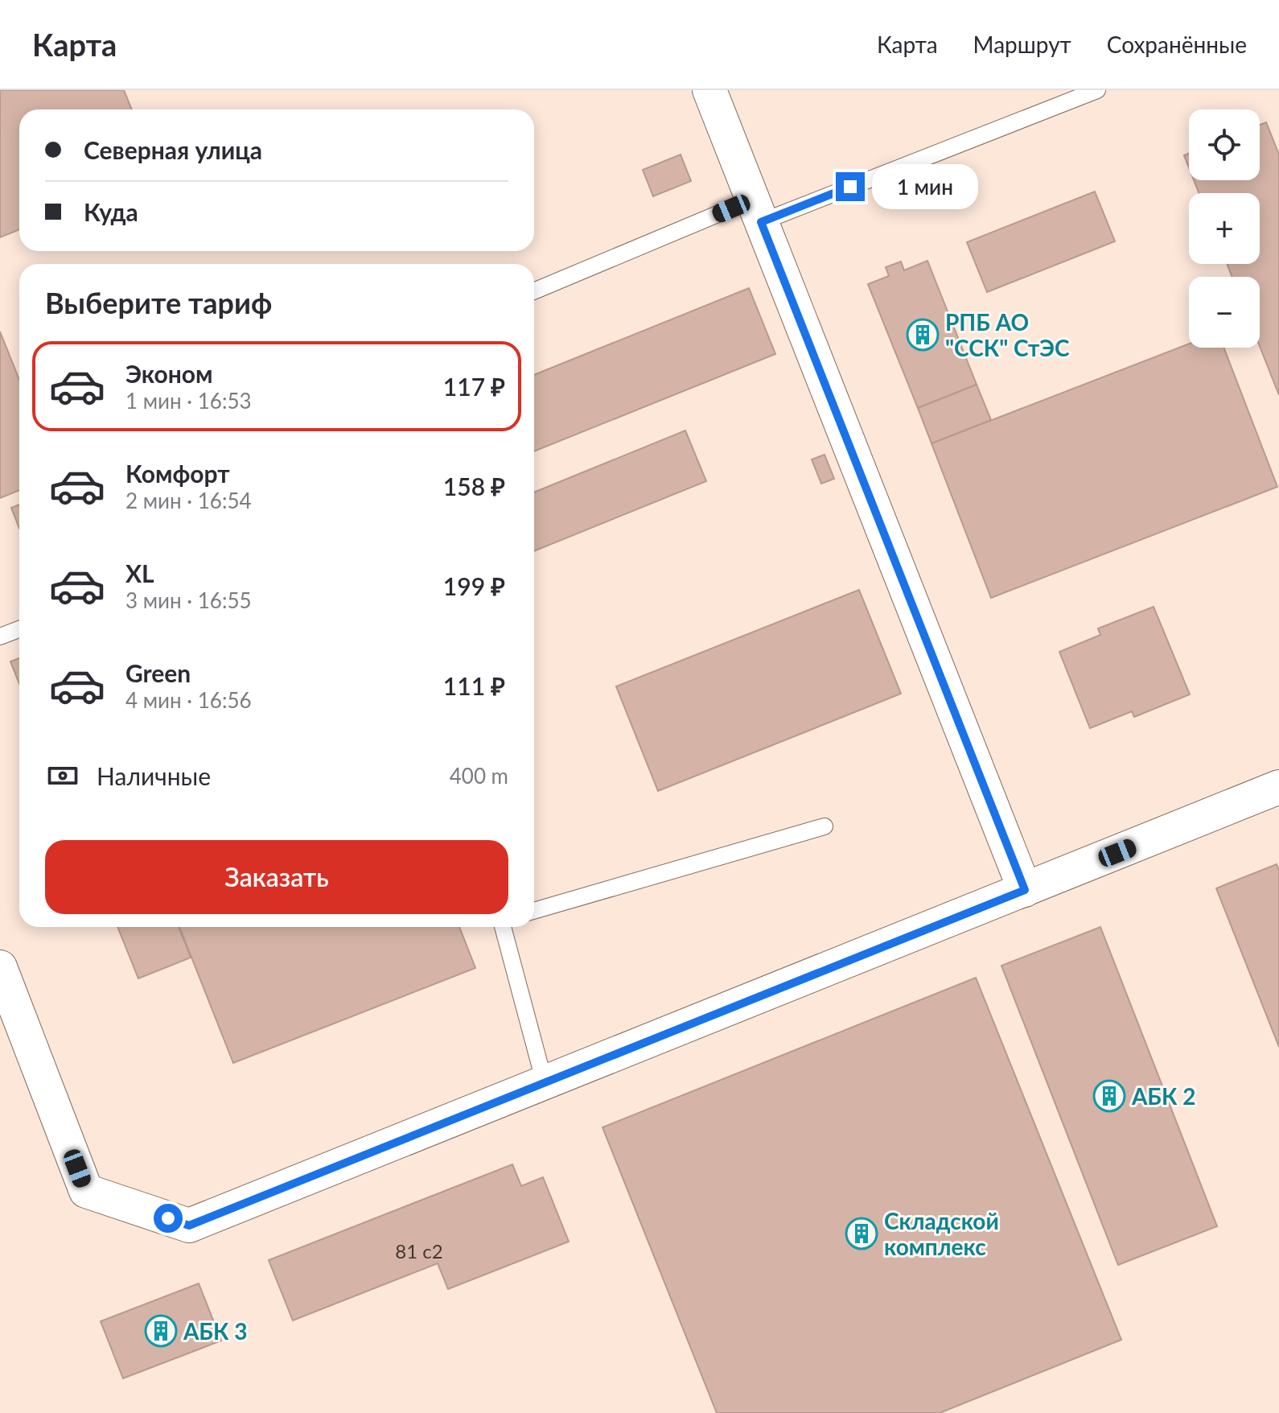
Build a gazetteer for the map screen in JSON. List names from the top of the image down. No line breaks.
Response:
{"places":{"building":["РПБ АО \"ССК\" СтЭС","АБК 2","Складской комплекс","АБК 3"]},"house_numbers":["81 с2"],"page":{"header":"Карта","nav":["Карта","Маршрут","Сохранённые"],"map_buttons":["+","−"],"banner":["Северная улица","Куда"],"bubble":"1 мин","heading":"Выберите тариф","list":[{"name":"Эконом","note":"1 мин · 16:53","value":"117 ₽"},{"name":"Комфорт","note":"2 мин · 16:54","value":"158 ₽"},{"name":"XL","note":"3 мин · 16:55","value":"199 ₽"},{"name":"Green","note":"4 мин · 16:56","value":"111 ₽"}],"pay":["Наличные","400 m"],"buttons":"Заказать"}}
